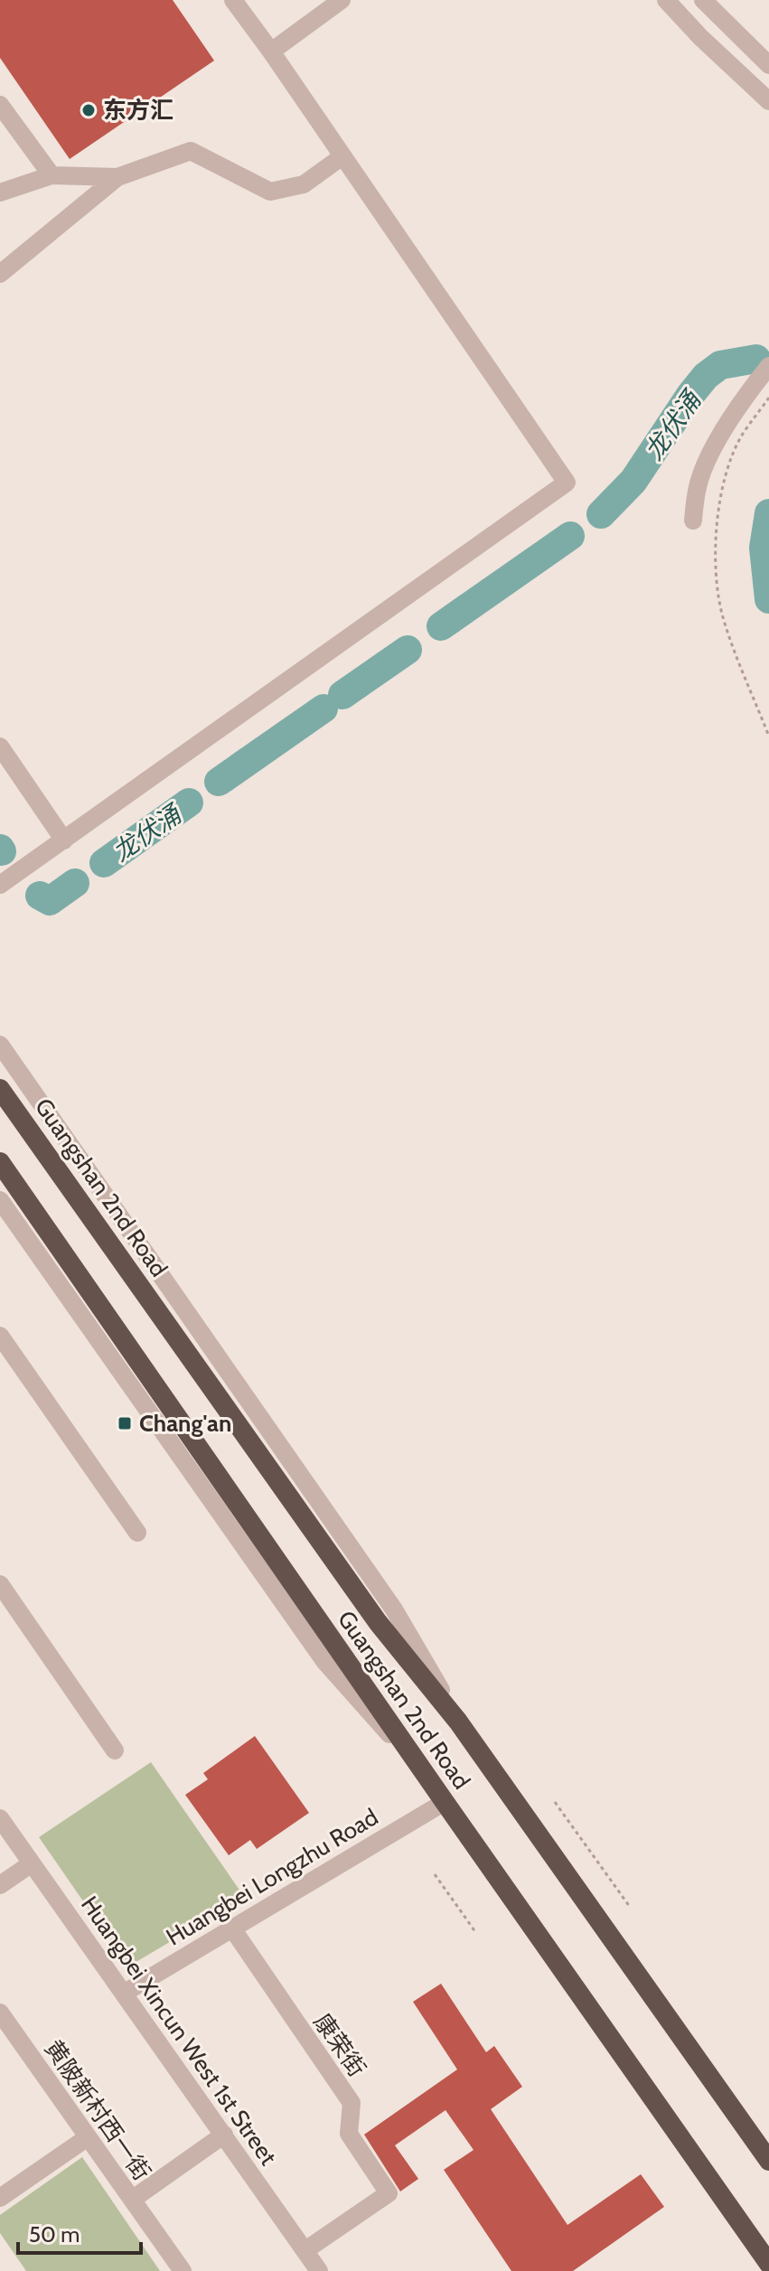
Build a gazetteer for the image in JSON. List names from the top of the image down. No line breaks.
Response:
{"streets":{"highway":["Guangshan 2nd Road"],"street":["Huangbei Longzhu Road","Huangbei Xincun West 1st Street","康荣街","黄陂新村西一街"]},"crossings":[["Guangshan 2nd Road","Huangbei Longzhu Road"],["Huangbei Longzhu Road","Huangbei Xincun West 1st Street"],["Huangbei Longzhu Road","康荣街"],["Huangbei Xincun West 1st Street","康荣街"]],"water":["龙伏涌"],"places":{"other":["东方汇"],"transit":["Chang'an"]},"scale_bar":"50 m"}
